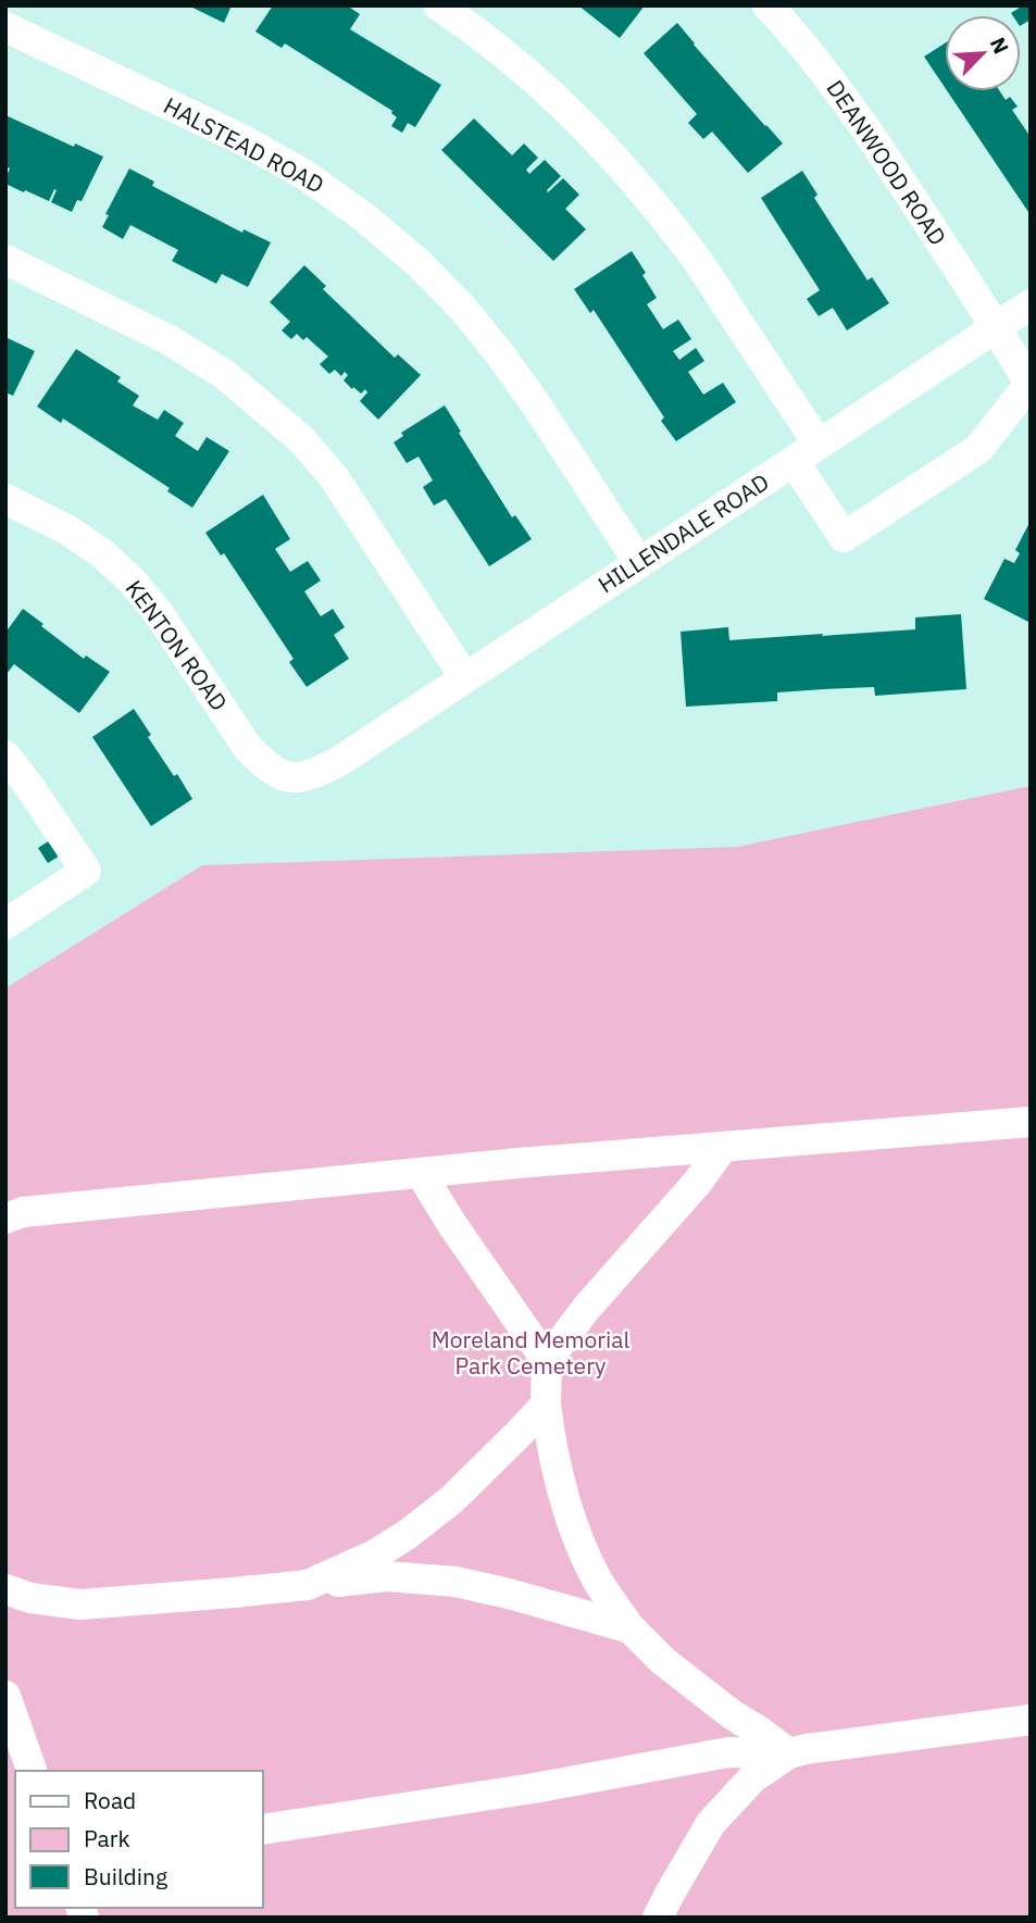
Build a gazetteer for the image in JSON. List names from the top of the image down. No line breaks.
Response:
{"streets":{"street":["HALSTEAD ROAD","DEANWOOD ROAD","HILLENDALE ROAD","KENTON ROAD"]},"crossings":[["HALSTEAD ROAD","HILLENDALE ROAD"],["DEANWOOD ROAD","HILLENDALE ROAD"],["HILLENDALE ROAD","KENTON ROAD"]],"parks":["Moreland Memorial Park Cemetery"],"legend":["Road","Park","Building"],"north":"top right"}
